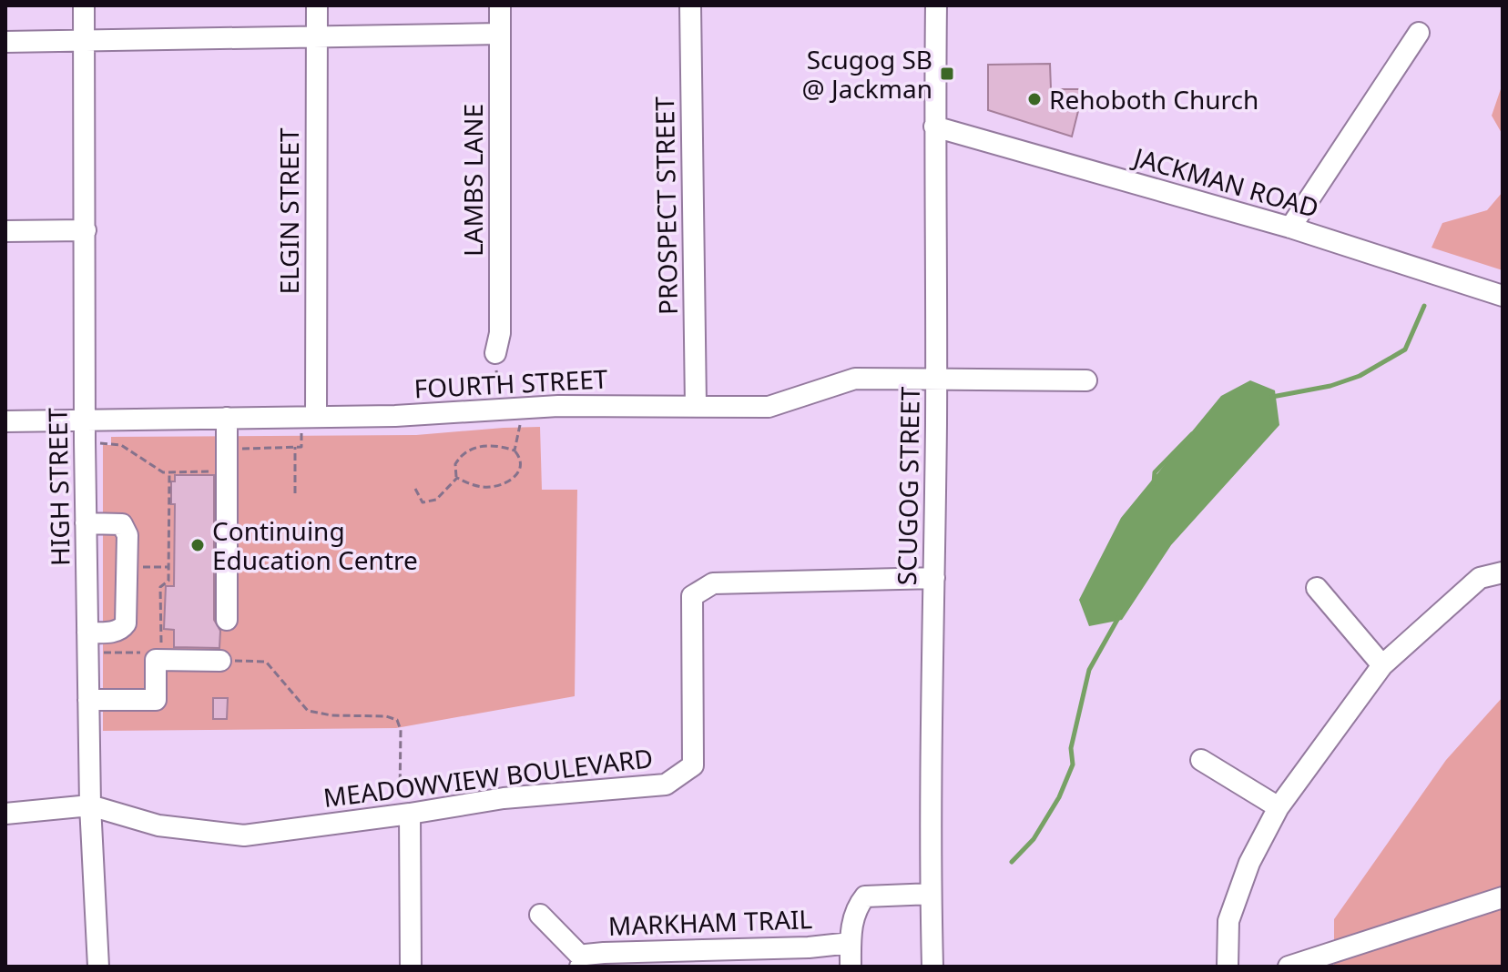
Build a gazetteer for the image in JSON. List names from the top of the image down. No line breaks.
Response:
{"streets":{"street":["LAMBS LANE","JACKMAN ROAD","PROSPECT STREET","ELGIN STREET","FOURTH STREET","SCUGOG STREET","HIGH STREET","MEADOWVIEW BOULEVARD","MARKHAM TRAIL"]},"crossings":[["JACKMAN ROAD","SCUGOG STREET"],["PROSPECT STREET","FOURTH STREET"],["ELGIN STREET","FOURTH STREET"],["FOURTH STREET","SCUGOG STREET"],["FOURTH STREET","HIGH STREET"],["SCUGOG STREET","MEADOWVIEW BOULEVARD"],["HIGH STREET","MEADOWVIEW BOULEVARD"]],"places":{"transit":["Scugog SB @ Jackman"],"other":["Rehoboth Church","Continuing Education Centre"]}}
